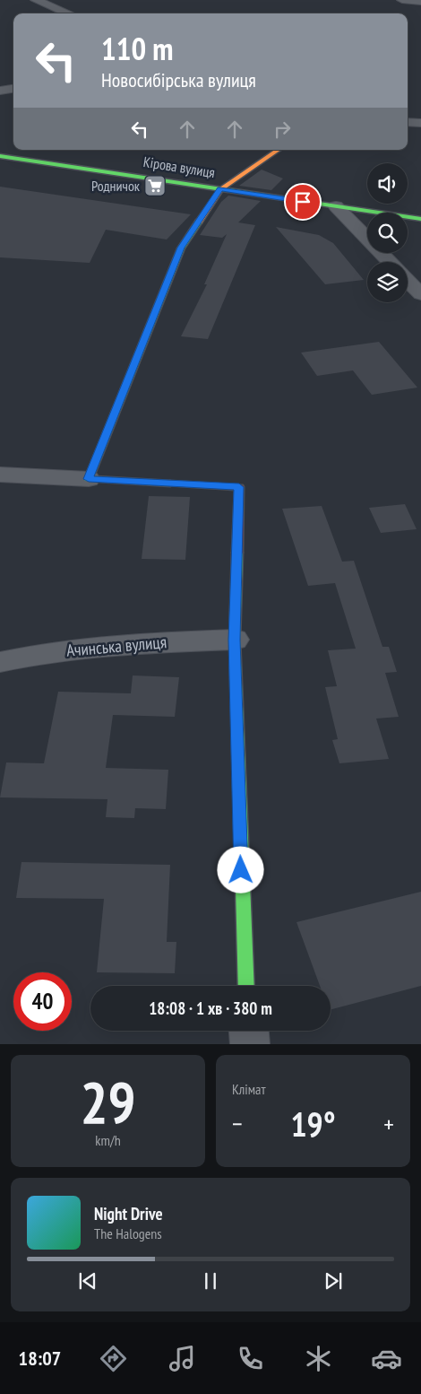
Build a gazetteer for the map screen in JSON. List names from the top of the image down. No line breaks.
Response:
{"streets":{"street":["Кірова вулиця","Ачинська вулиця"]},"places":{"supermarket":["Родничок"]},"page":{"turn":["110 m","Новосибірська вулиця"],"limit":"40","trip":"18:08 · 1 хв · 380 m","tile":[["29","km/h"],"Клімат"],"heat":["−","19°","+"],"song":["Night Drive","The Halogens"],"tabs":"18:07"}}
